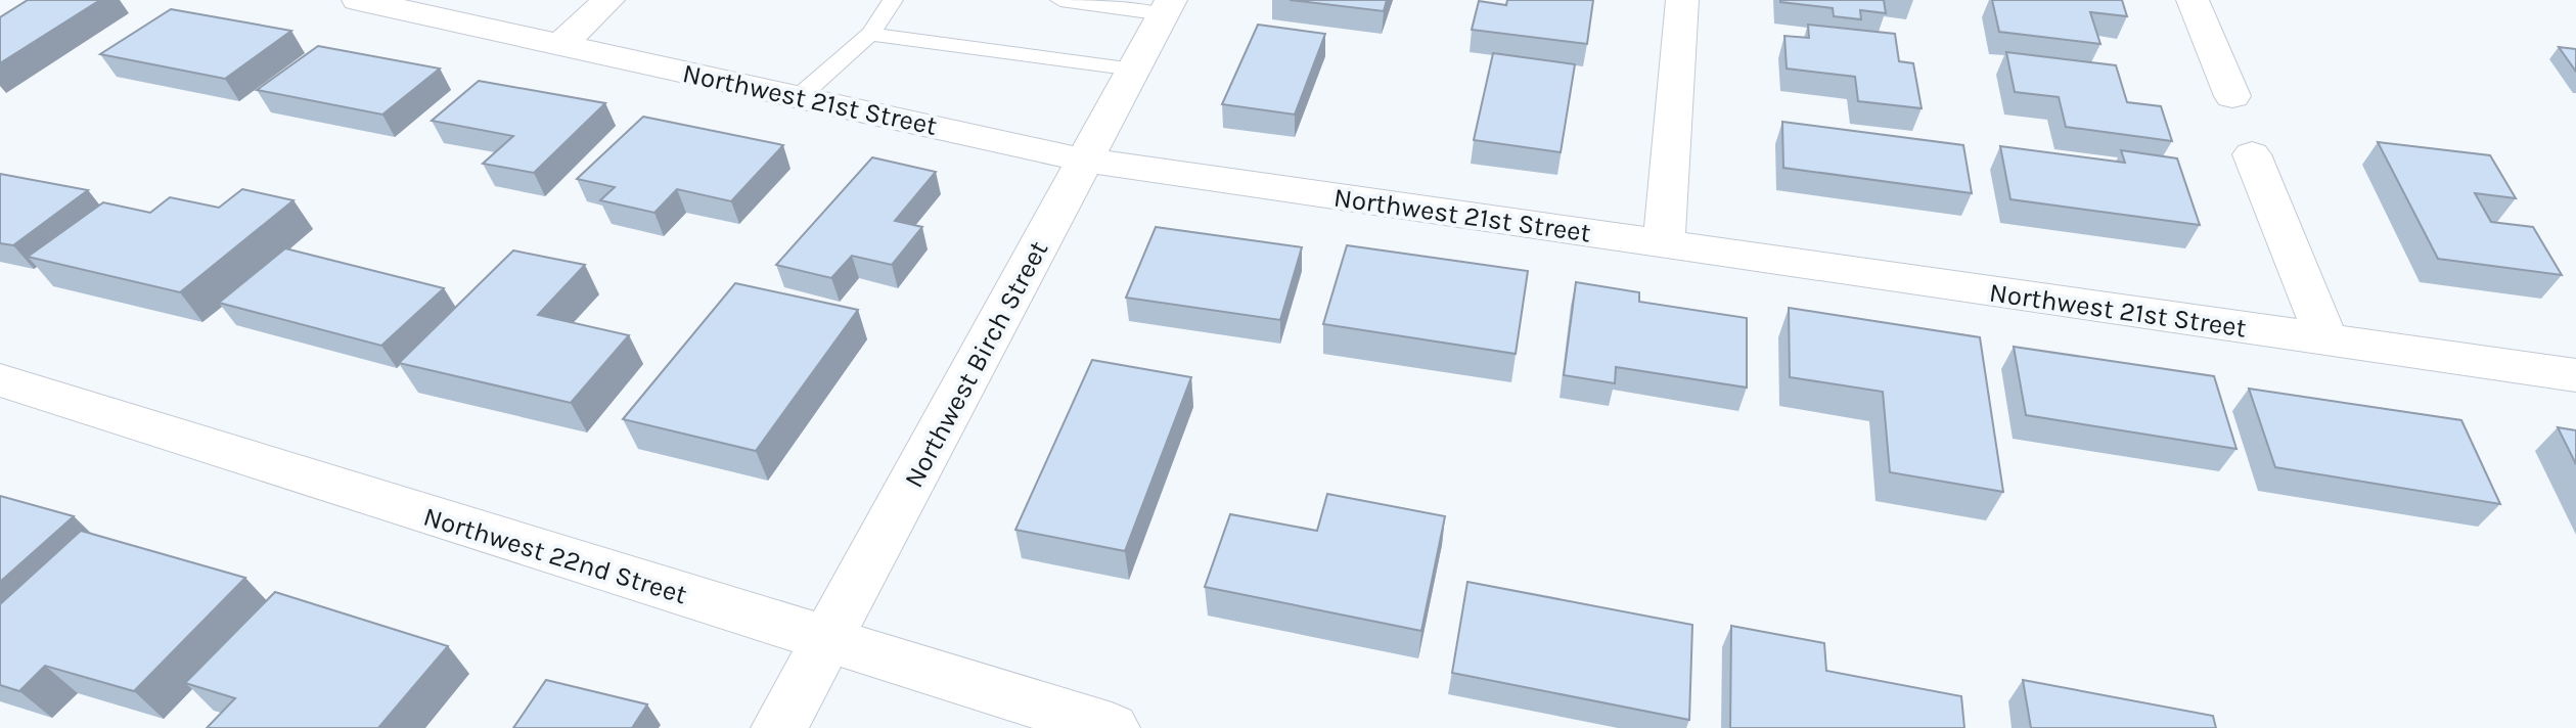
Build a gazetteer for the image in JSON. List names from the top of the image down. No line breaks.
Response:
{"streets":{"street":["Northwest 21st Street","Northwest Birch Street","Northwest 22nd Street"]},"crossings":[["Northwest 21st Street","Northwest Birch Street"],["Northwest Birch Street","Northwest 22nd Street"]]}
